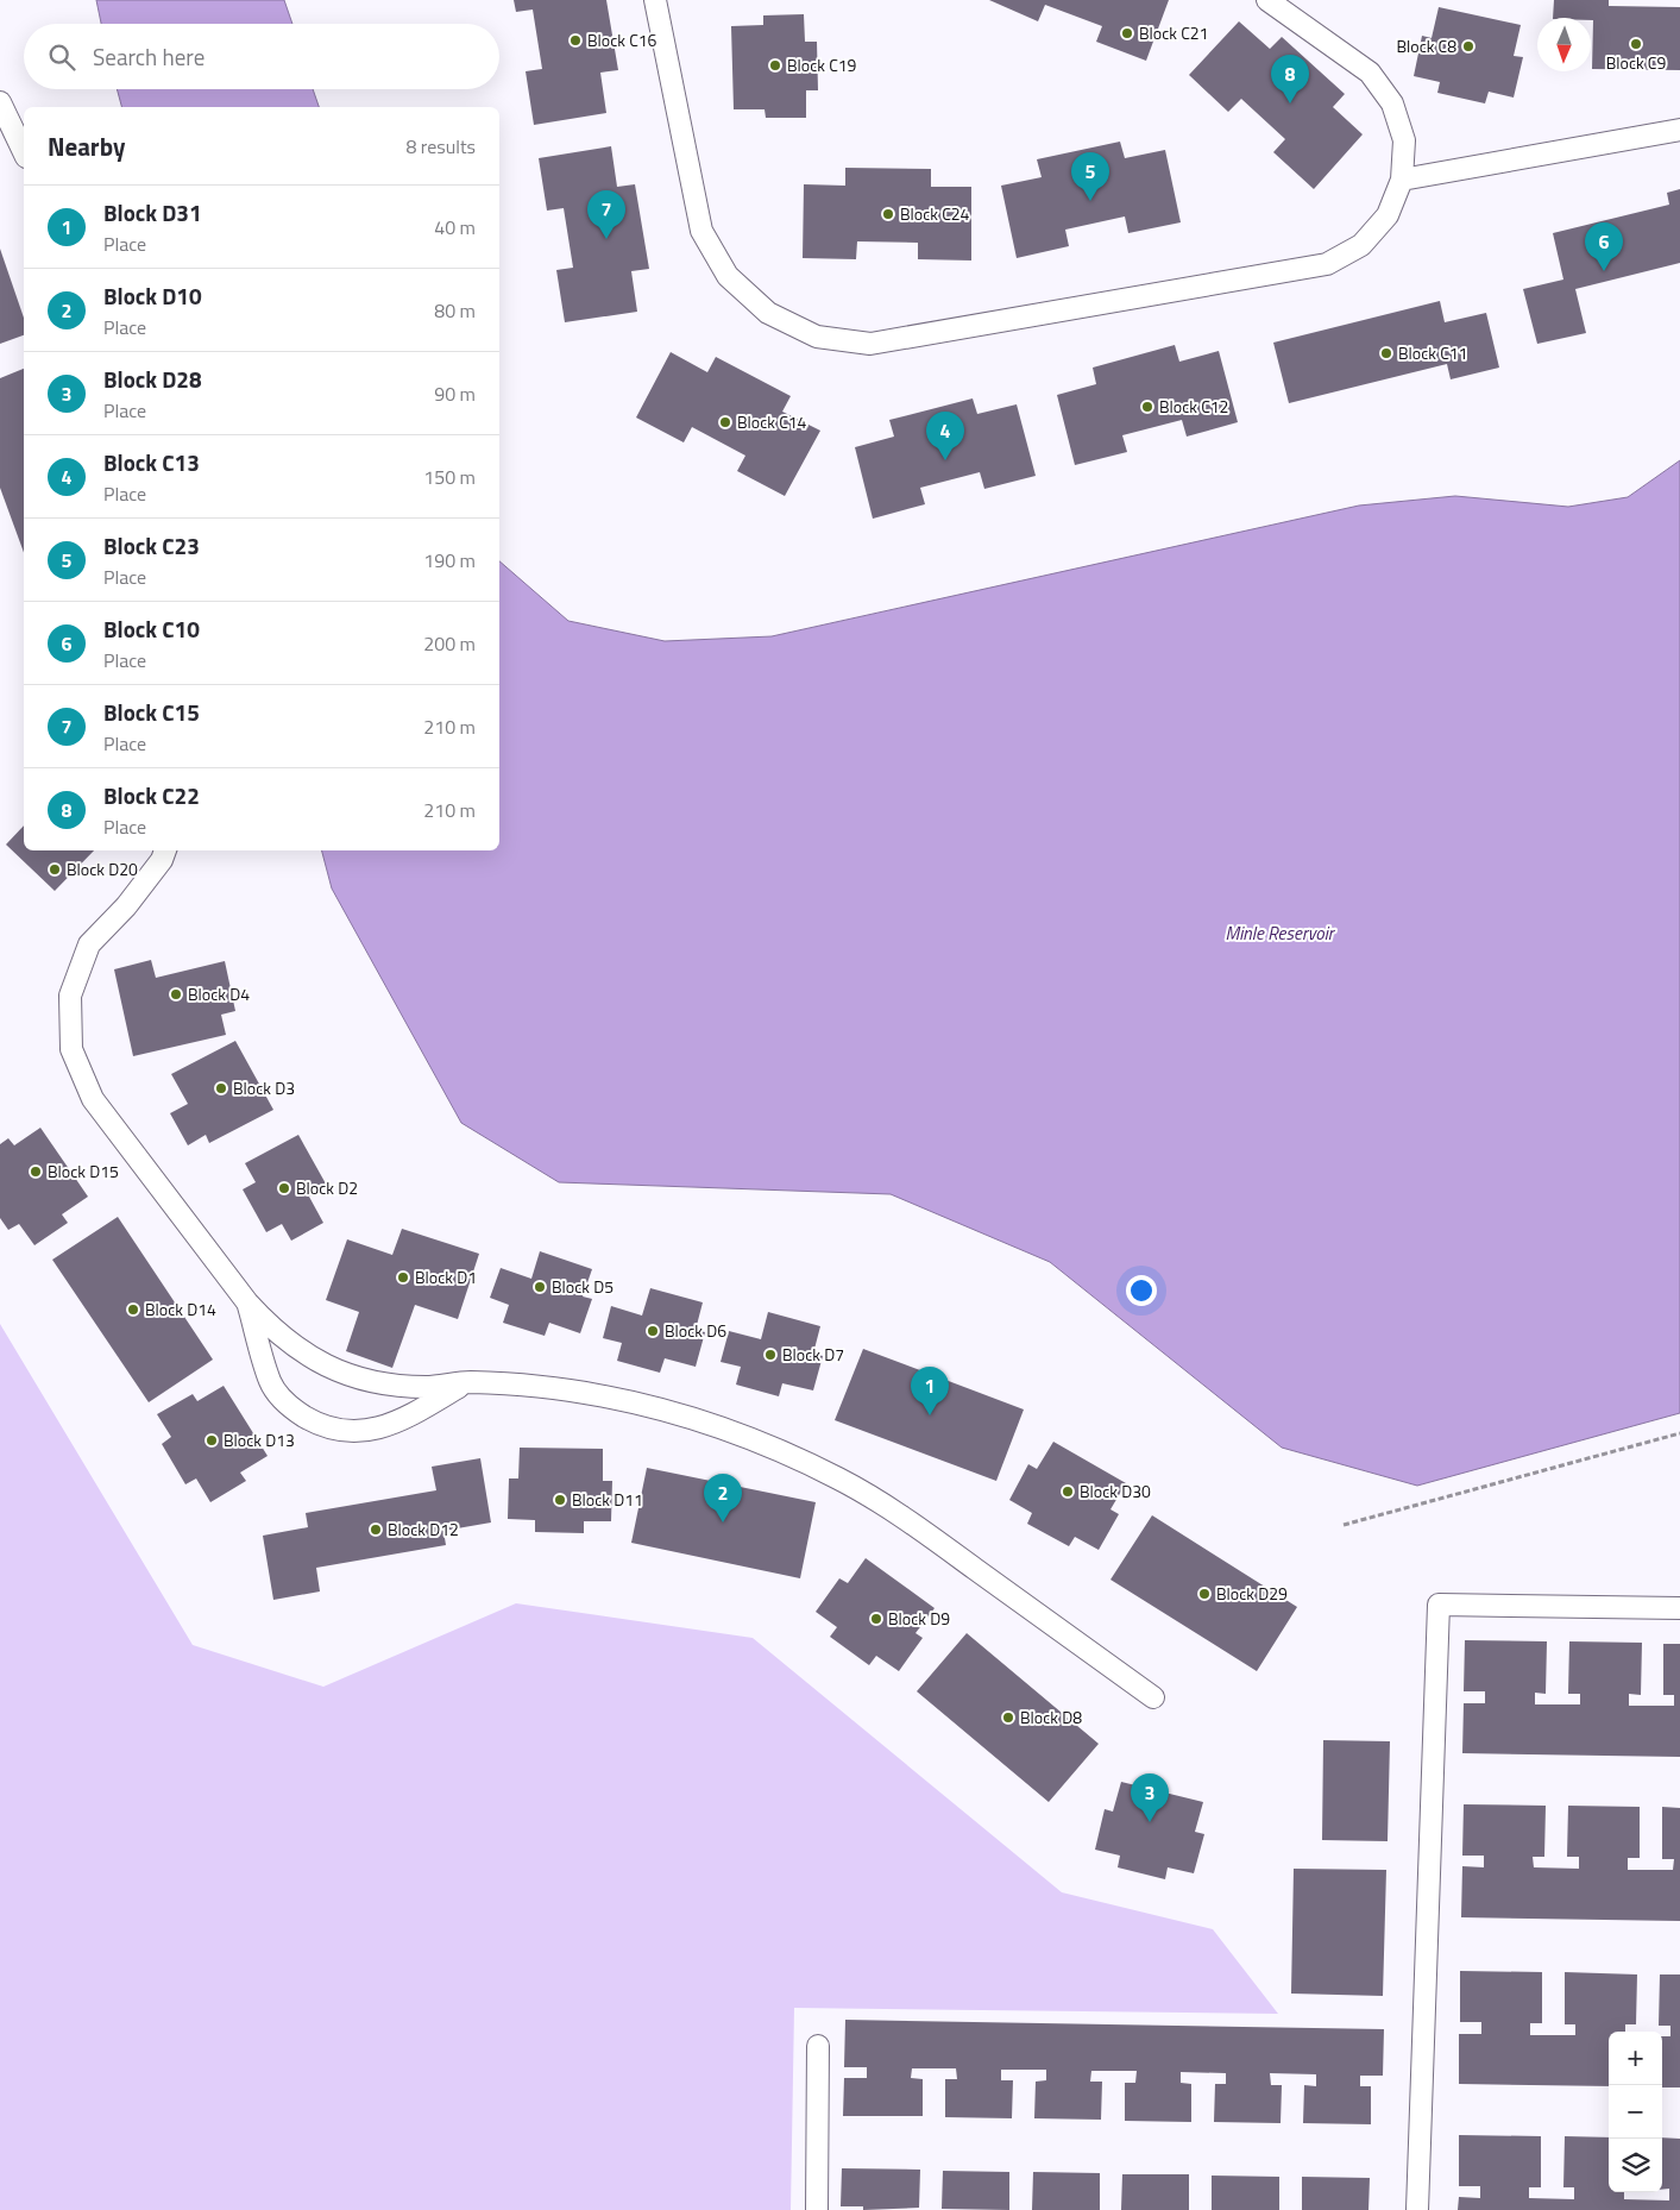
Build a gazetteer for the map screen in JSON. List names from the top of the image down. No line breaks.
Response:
{"water":["Minle Reservoir"],"places":["Block C21","Block C16","Block C9","Block C8","Block C19","Block C24","Block C11","Block C12","Block C14","Block D20","Block D4","Block D3","Block D15","Block D2","Block D1","Block D5","Block D14","Block D6","Block D7","Block D13","Block D30","Block D11","Block D12","Block D29","Block D9","Block D8"],"north":"bottom","page":{"search":"Search here","pins":["8","5","7","6","4","1","2","3"],"heading":["Nearby","8 results"],"list":[{"mark":"1","name":"Block D31","note":"Place","value":"40 m"},{"mark":"2","name":"Block D10","note":"Place","value":"80 m"},{"mark":"3","name":"Block D28","note":"Place","value":"90 m"},{"mark":"4","name":"Block C13","note":"Place","value":"150 m"},{"mark":"5","name":"Block C23","note":"Place","value":"190 m"},{"mark":"6","name":"Block C10","note":"Place","value":"200 m"},{"mark":"7","name":"Block C15","note":"Place","value":"210 m"},{"mark":"8","name":"Block C22","note":"Place","value":"210 m"}],"map_buttons":["+","−"]}}
